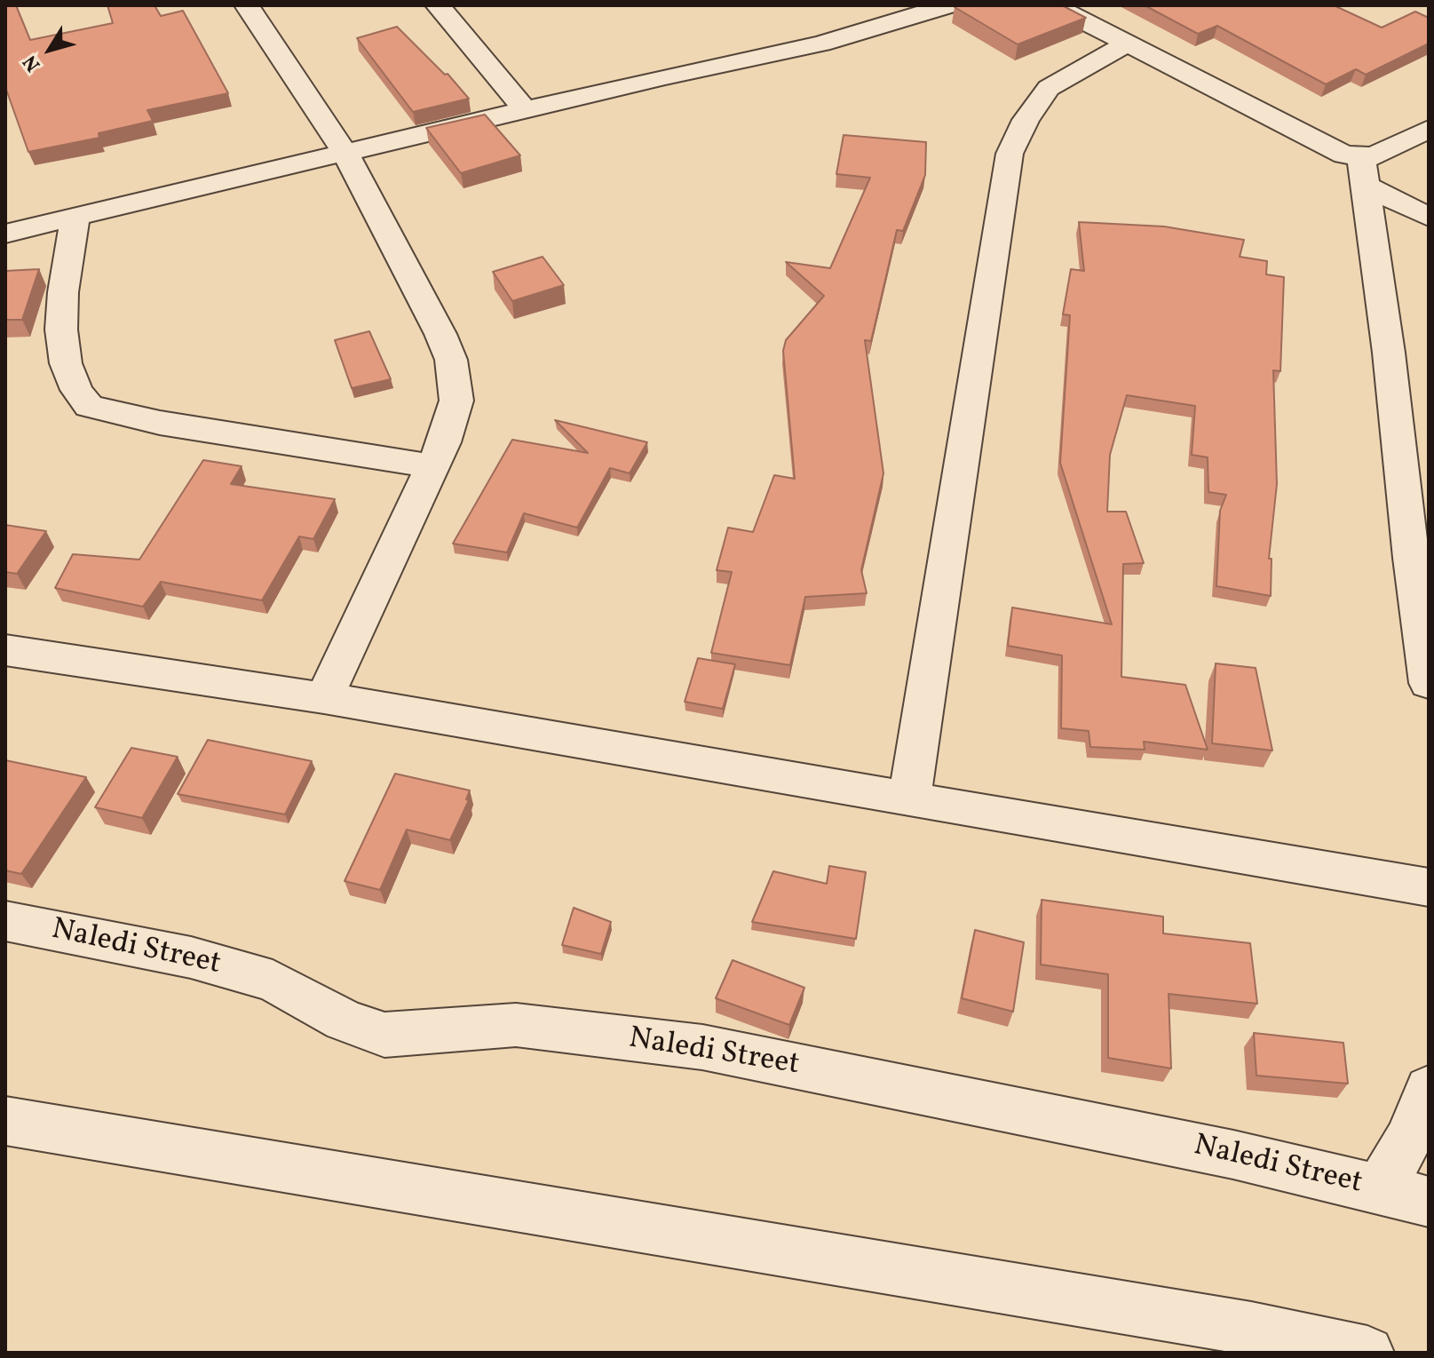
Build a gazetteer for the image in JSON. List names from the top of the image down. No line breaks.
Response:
{"streets":{"street":["Naledi Street"]},"north":"bottom left"}
